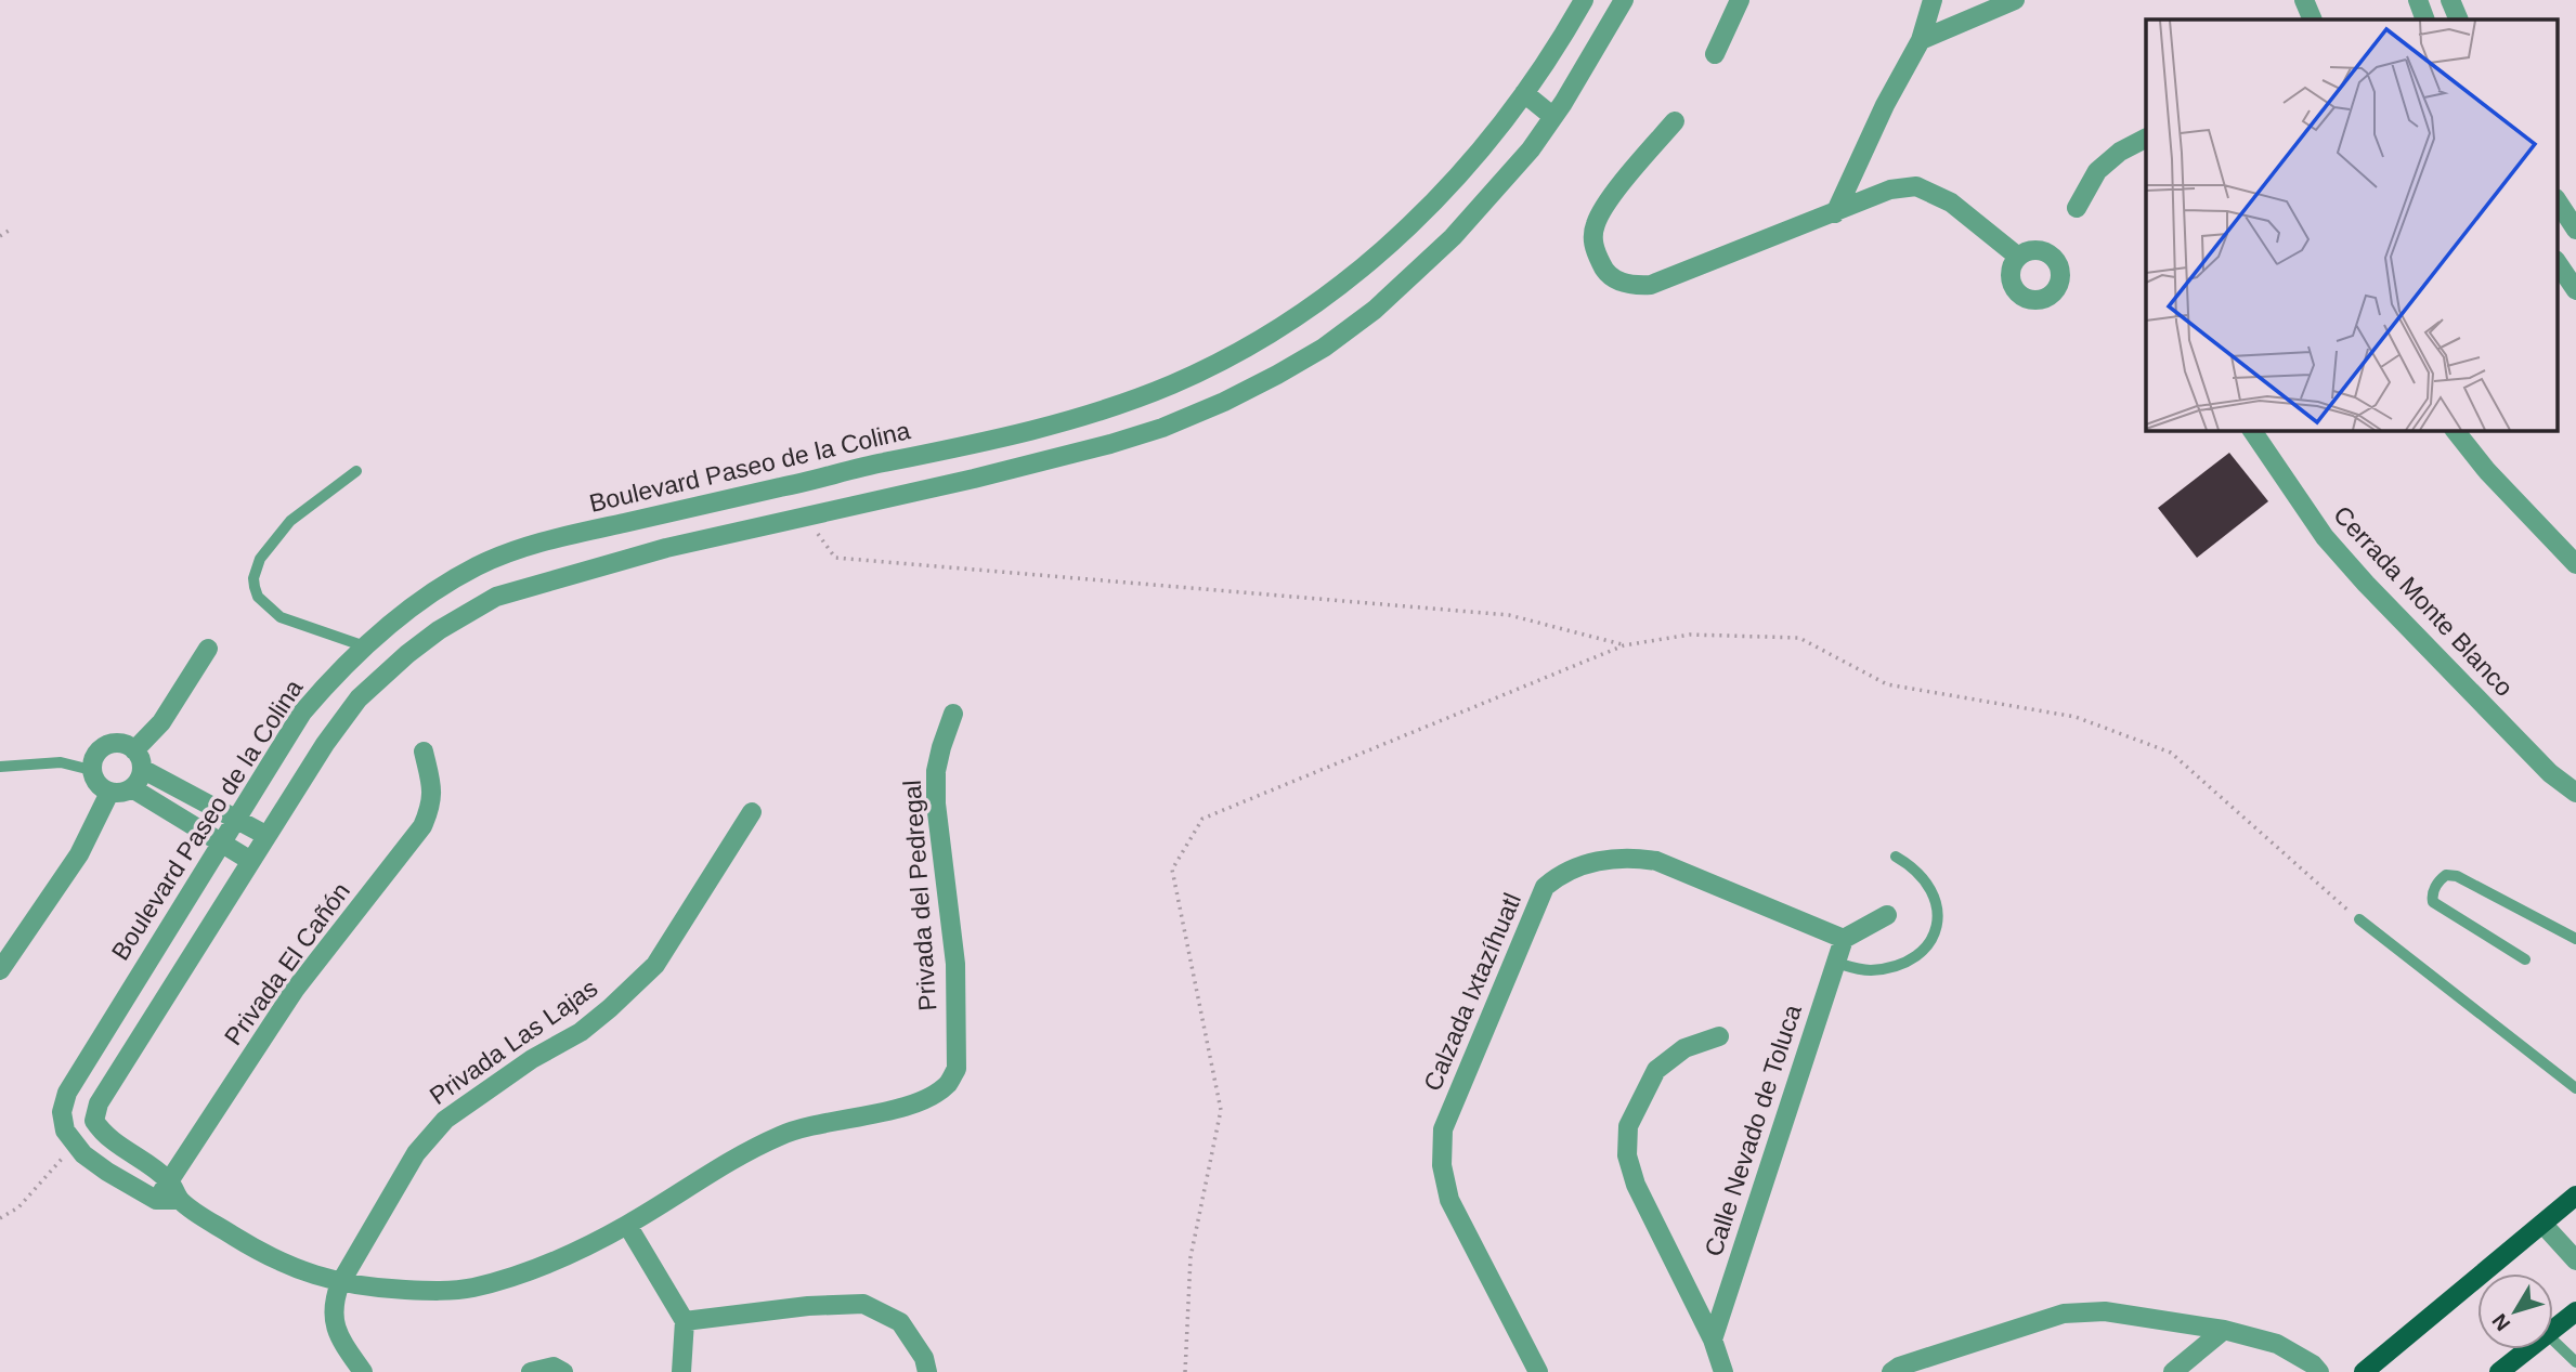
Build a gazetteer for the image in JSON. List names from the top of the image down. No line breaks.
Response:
{"streets":{"street":["Boulevard Paseo de la Colina","Cerrada Monte Blanco","Privada del Pedregal","Privada El Cañón","Calzada Ixtazíhuatl","Privada Las Lajas","Calle Nevado de Toluca"]},"crossings":[["Privada del Pedregal","Privada Las Lajas"],["Calzada Ixtazíhuatl","Calle Nevado de Toluca"]],"north":"bottom left"}
